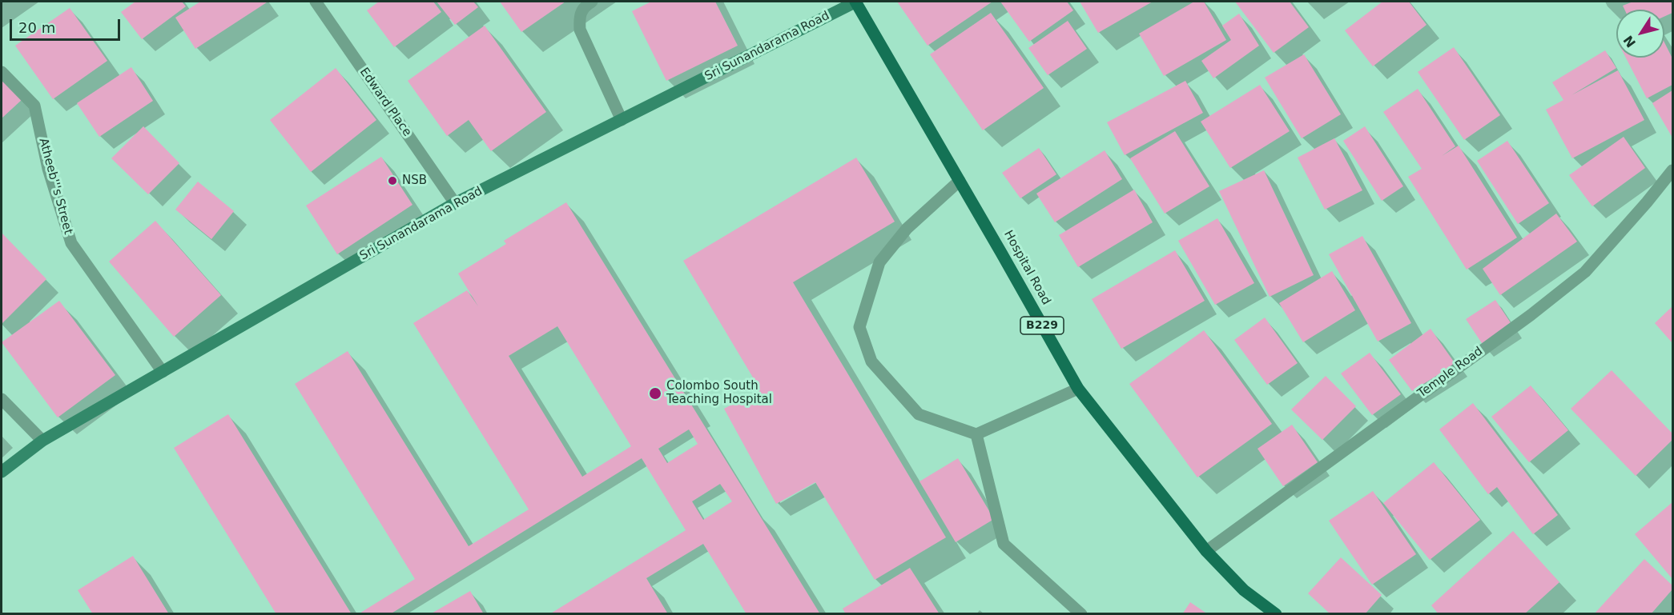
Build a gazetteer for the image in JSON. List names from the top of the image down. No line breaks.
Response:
{"streets":{"main road":["Hospital Road","B229"],"street":["Sri Sunandarama Road","Edward Place","Atheeb'''s Street","Temple Road"]},"crossings":[["Sri Sunandarama Road","Edward Place"],["Sri Sunandarama Road","Atheeb'''s Street"],["Sri Sunandarama Road","Hospital Road"],["Hospital Road","Temple Road"]],"places":["NSB","Colombo South Teaching Hospital"],"scale_bar":"20 m","north":"bottom left"}
